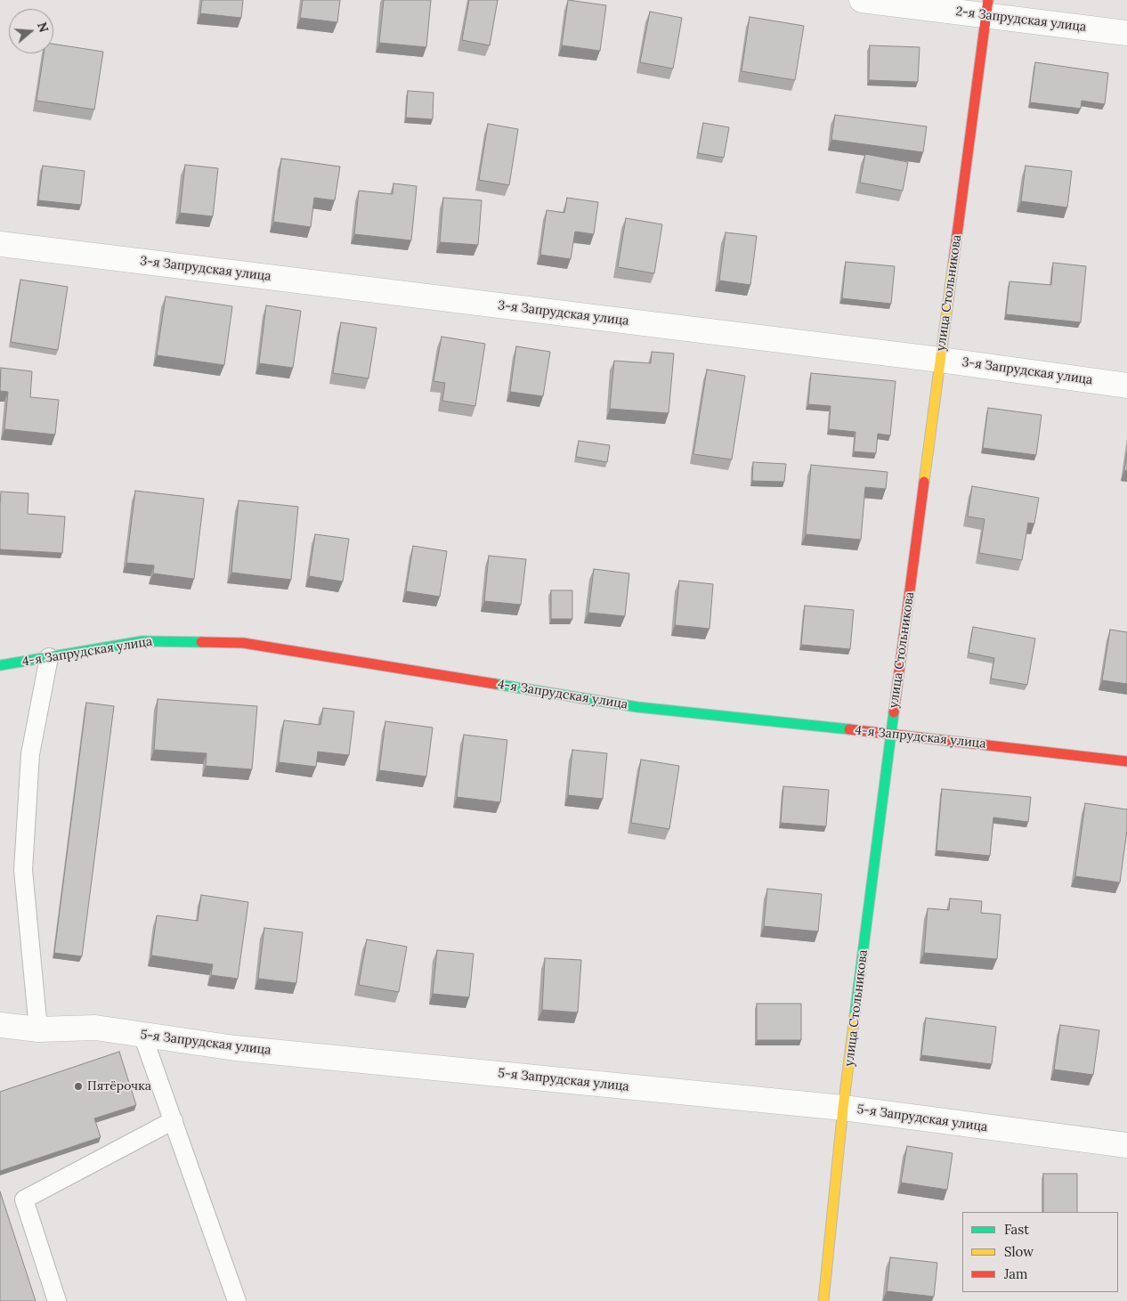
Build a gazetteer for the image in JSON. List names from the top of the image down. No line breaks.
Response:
{"streets":{"street":["2-я Запрудская улица","3-я Запрудская улица","улица Стольникова","4-я Запрудская улица","5-я Запрудская улица"]},"crossings":[["2-я Запрудская улица","улица Стольникова"],["3-я Запрудская улица","улица Стольникова"],["улица Стольникова","4-я Запрудская улица"],["улица Стольникова","5-я Запрудская улица"]],"places":["Пятёрочка"],"legend":["Fast","Slow","Jam"],"north":"right"}
